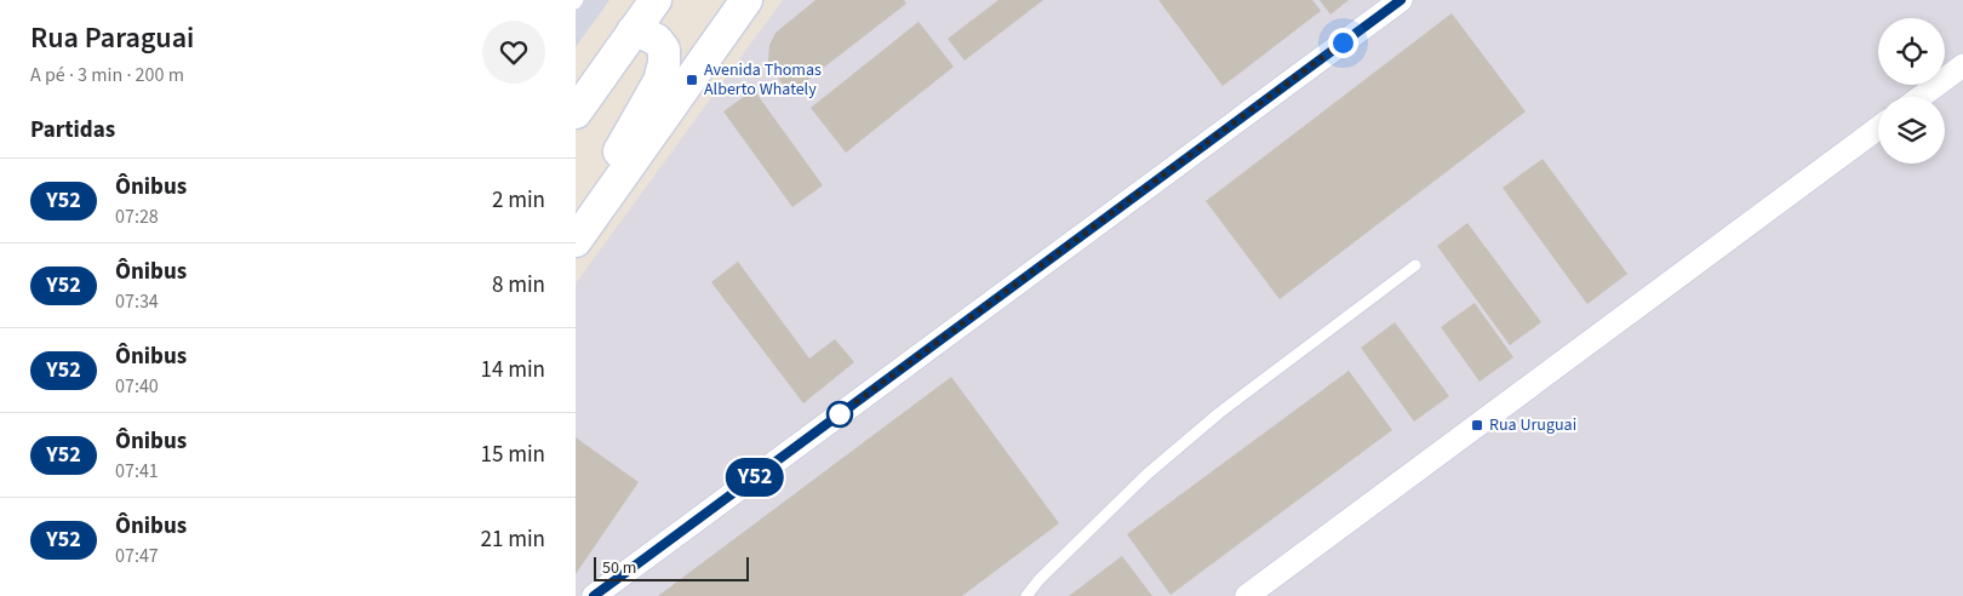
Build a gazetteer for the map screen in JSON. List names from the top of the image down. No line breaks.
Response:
{"places":{"transit":["Avenida Thomas Alberto Whately","Rua Uruguai"]},"lines":["bus line Y52"],"scale_bar":"50 m","page":{"heading":[["Rua Paraguai","A pé · 3 min · 200 m"],"Partidas"],"on_map":"Y52","list":[{"mark":"Y52","name":"Ônibus","note":"07:28","value":"2 min"},{"mark":"Y52","name":"Ônibus","note":"07:34","value":"8 min"},{"mark":"Y52","name":"Ônibus","note":"07:40","value":"14 min"},{"mark":"Y52","name":"Ônibus","note":"07:41","value":"15 min"},{"mark":"Y52","name":"Ônibus","note":"07:47","value":"21 min"}],"scale":"50 m"}}
